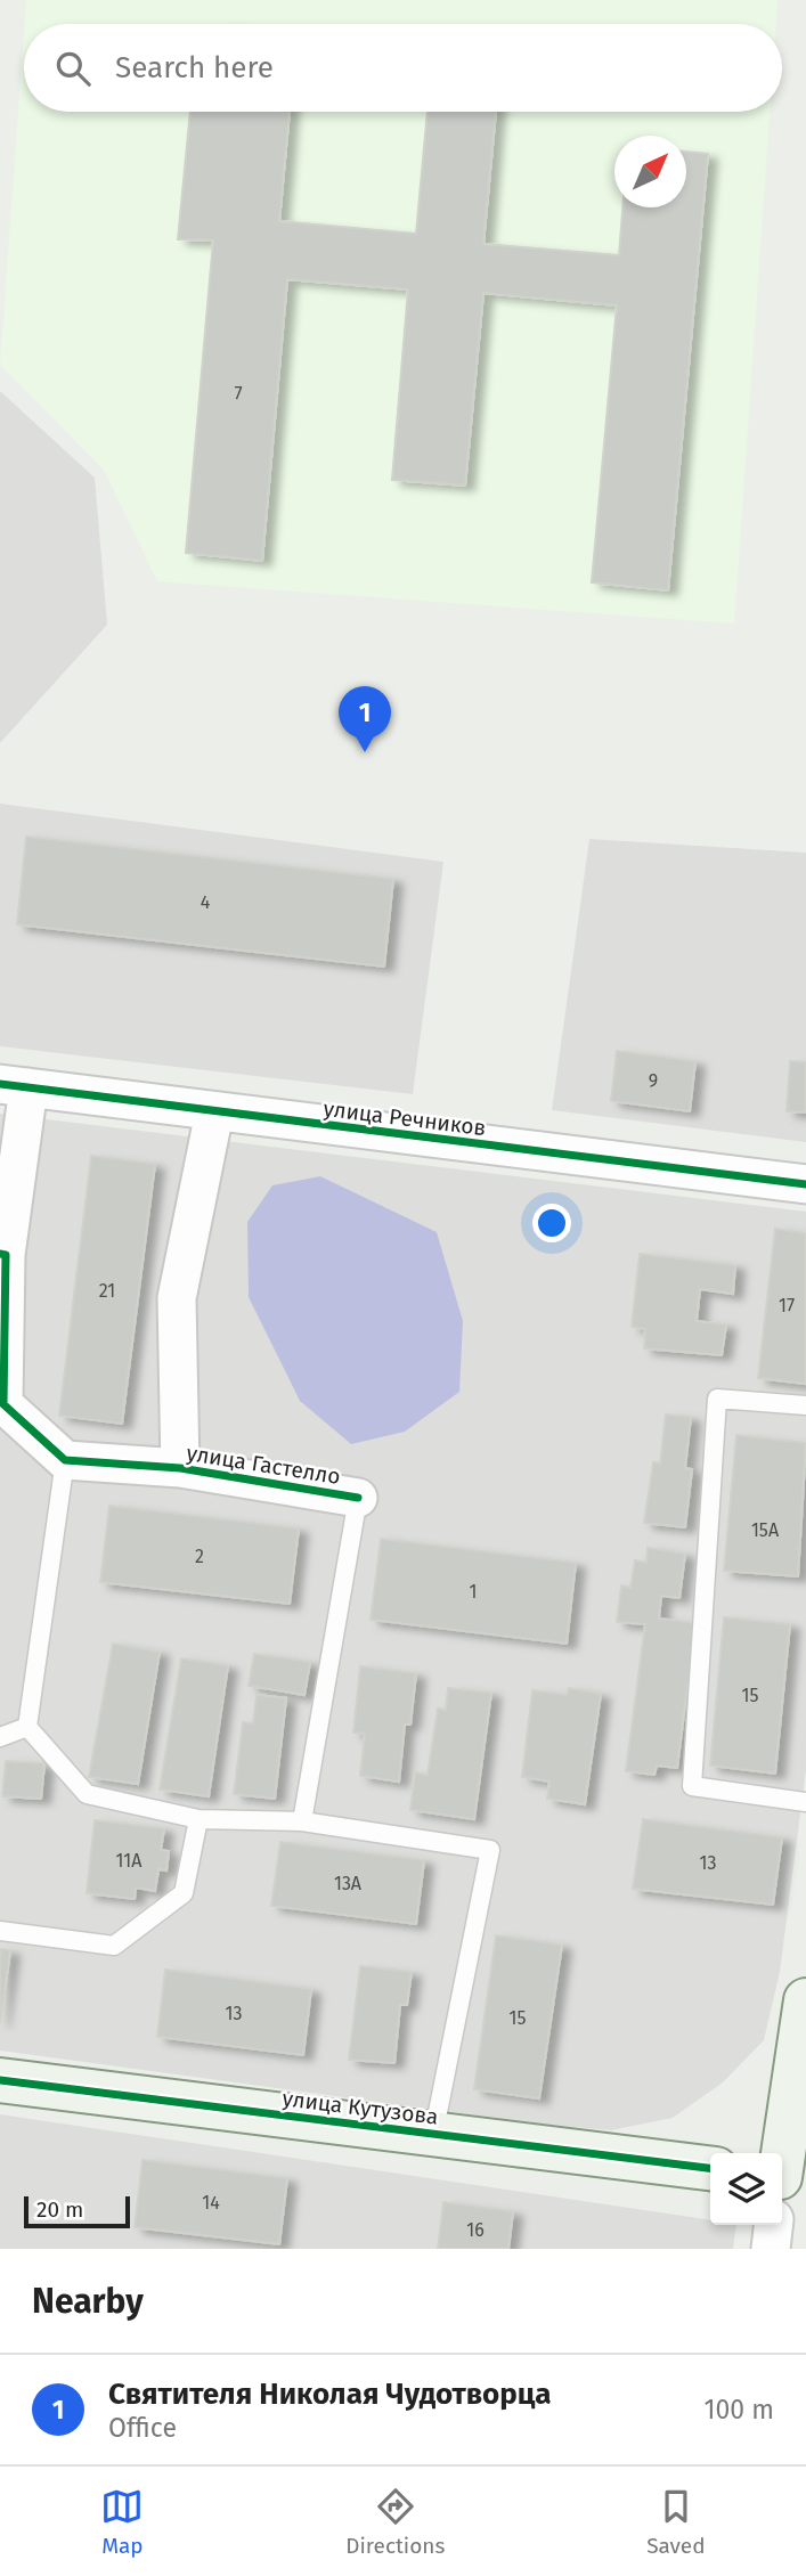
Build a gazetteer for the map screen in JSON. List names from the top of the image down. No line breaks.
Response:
{"streets":{"street":["улица Речников","улица Гастелло","улица Кутузова"]},"house_numbers":["7","4","9","21","17","15А","2","1","15","11А","13","13А","13","15","14","16"],"scale_bar":"20 m","north":"top right","page":{"search":"Search here","pins":"1","scale":"20 m","heading":"Nearby","list":[{"mark":"1","name":"Святителя Николая Чудотворца","note":"Office","value":"100 m"}],"nav":["Map","Directions","Saved"]}}
